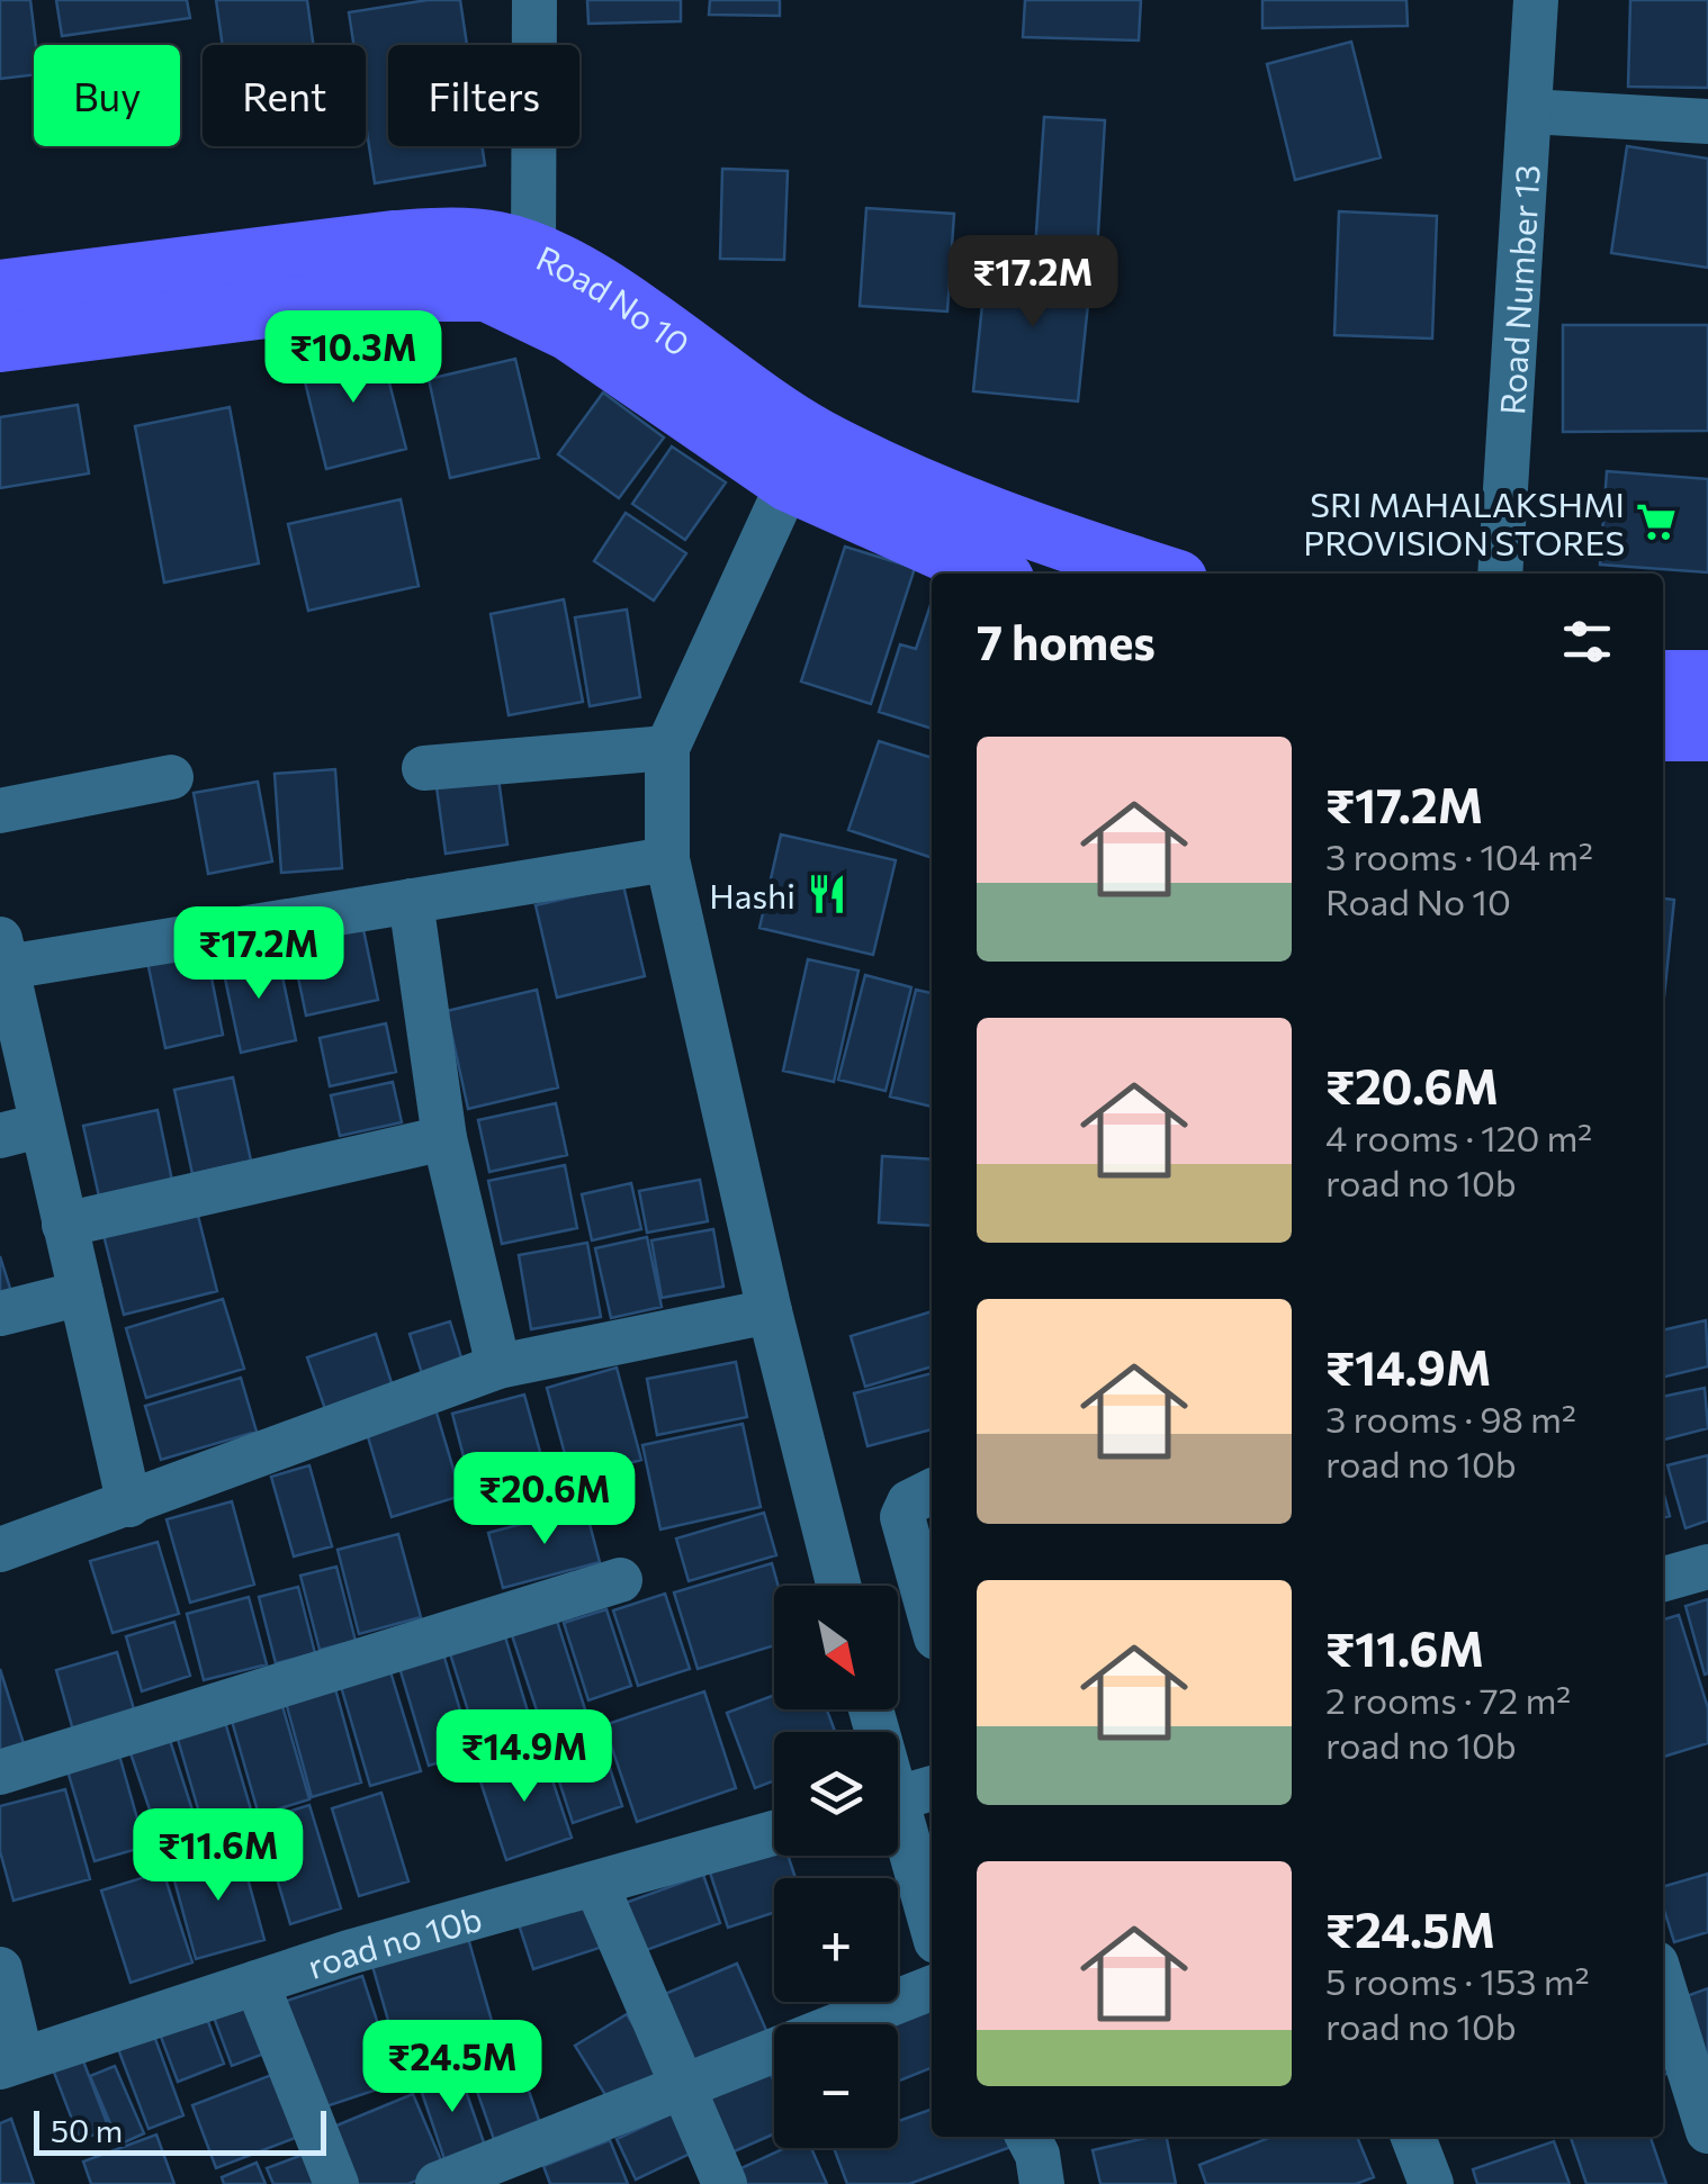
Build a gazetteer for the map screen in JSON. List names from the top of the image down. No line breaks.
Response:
{"streets":{"main road":["Road No 10"],"street":["Road Number 13","road no 10b"]},"places":{"supermarket":["SRI MAHALAKSHMI PROVISION STORES"],"restaurant":["Hashi"]},"scale_bar":"50 m","north":"bottom right","page":{"chip":["Buy","Rent","Filters"],"price":["₹17.2M","₹10.3M","₹17.2M","₹20.6M","₹14.9M","₹11.6M","₹24.5M"],"heading":"7 homes","list":[{"name":"₹17.2M","note":"3 rooms · 104 m² · Road No 10"},{"name":"₹20.6M","note":"4 rooms · 120 m² · road no 10b"},{"name":"₹14.9M","note":"3 rooms · 98 m² · road no 10b"},{"name":"₹11.6M","note":"2 rooms · 72 m² · road no 10b"},{"name":"₹24.5M","note":"5 rooms · 153 m² · road no 10b"}],"map_buttons":["+","−"],"scale":"50 m"}}
